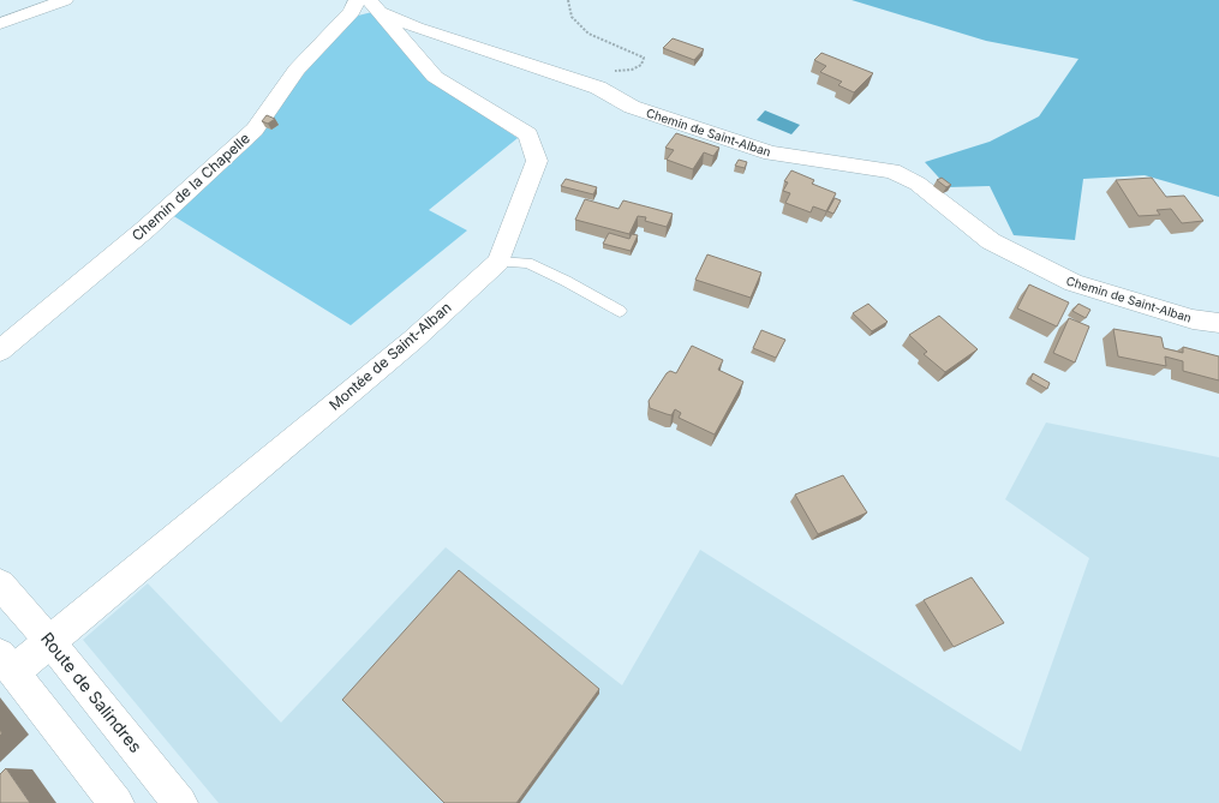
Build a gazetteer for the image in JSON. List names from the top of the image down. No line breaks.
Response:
{"streets":{"street":["Chemin de Saint-Alban","Chemin de la Chapelle","Montée de Saint-Alban","Route de Salindres"]},"crossings":[["Chemin de Saint-Alban","Chemin de la Chapelle"],["Chemin de Saint-Alban","Montée de Saint-Alban"],["Chemin de la Chapelle","Montée de Saint-Alban"],["Montée de Saint-Alban","Route de Salindres"]]}
